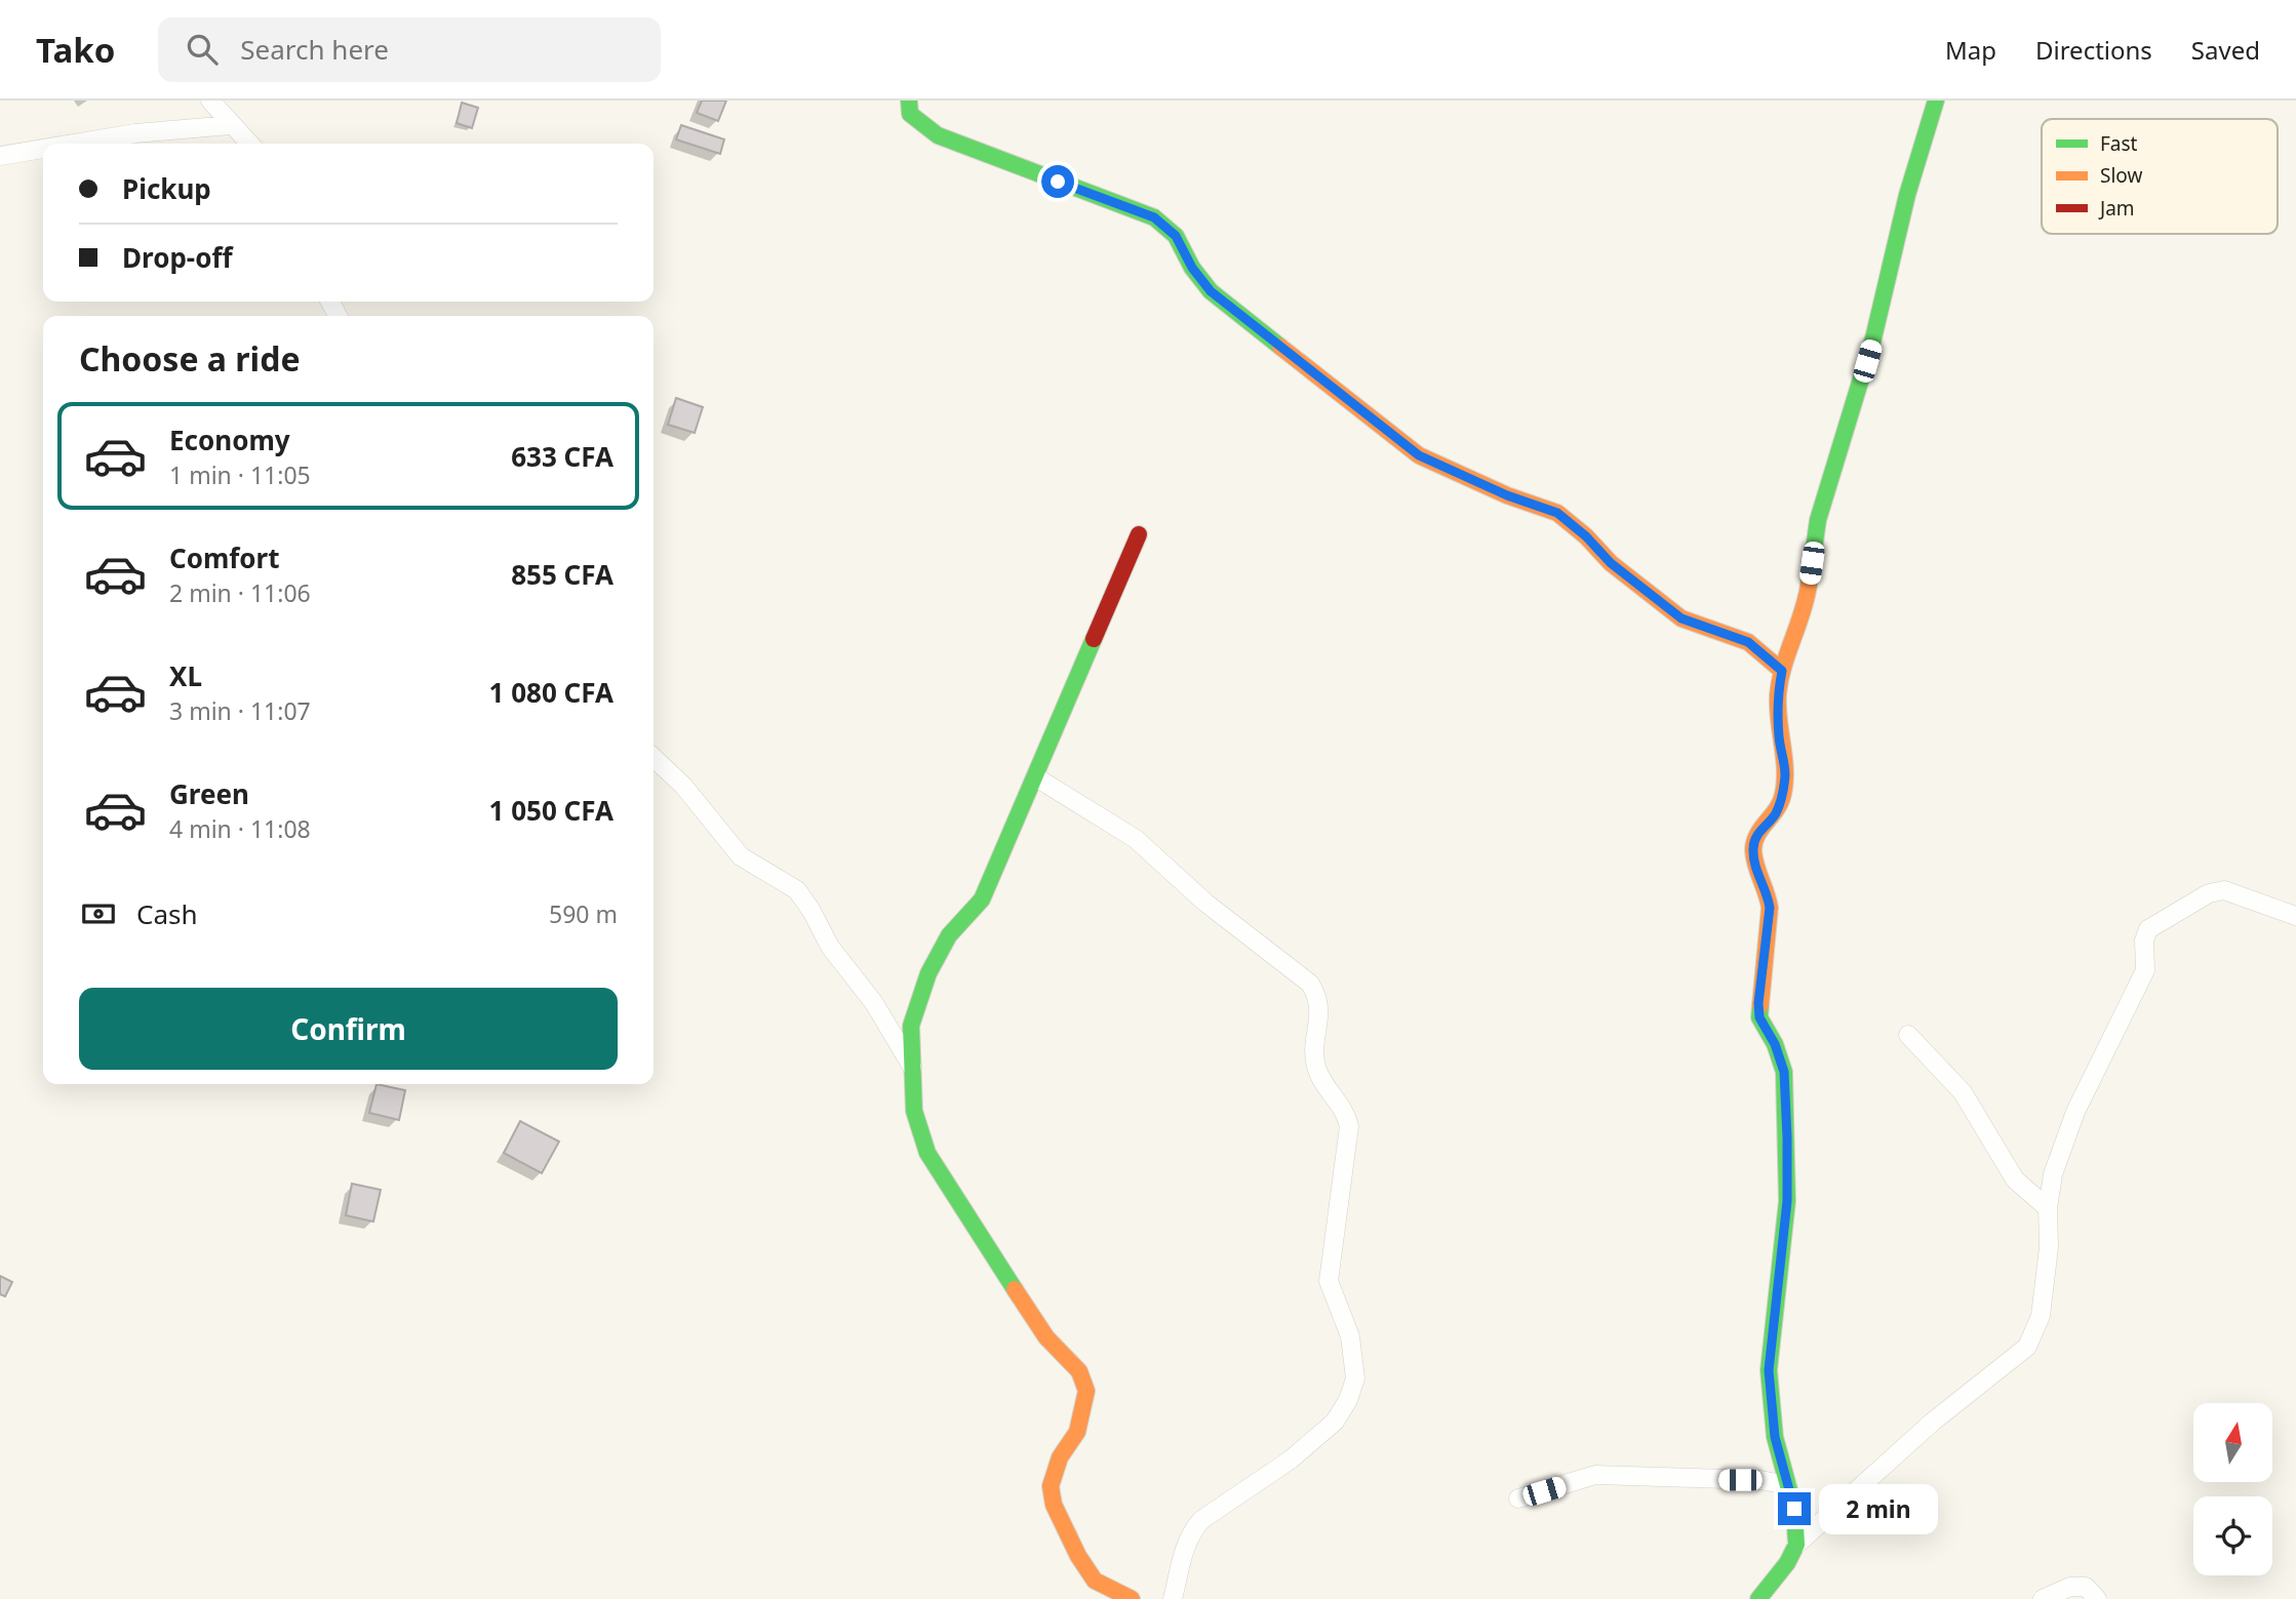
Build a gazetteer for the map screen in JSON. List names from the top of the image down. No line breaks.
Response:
{"legend":["Fast","Slow","Jam"],"north":"top","page":{"header":"Tako","search":"Search here","nav":["Map","Directions","Saved"],"banner":["Pickup","Drop-off"],"heading":"Choose a ride","list":[{"name":"Economy","note":"1 min · 11:05","value":"633 CFA"},{"name":"Comfort","note":"2 min · 11:06","value":"855 CFA"},{"name":"XL","note":"3 min · 11:07","value":"1 080 CFA"},{"name":"Green","note":"4 min · 11:08","value":"1 050 CFA"}],"pay":["Cash","590 m"],"buttons":"Confirm","bubble":"2 min"}}
